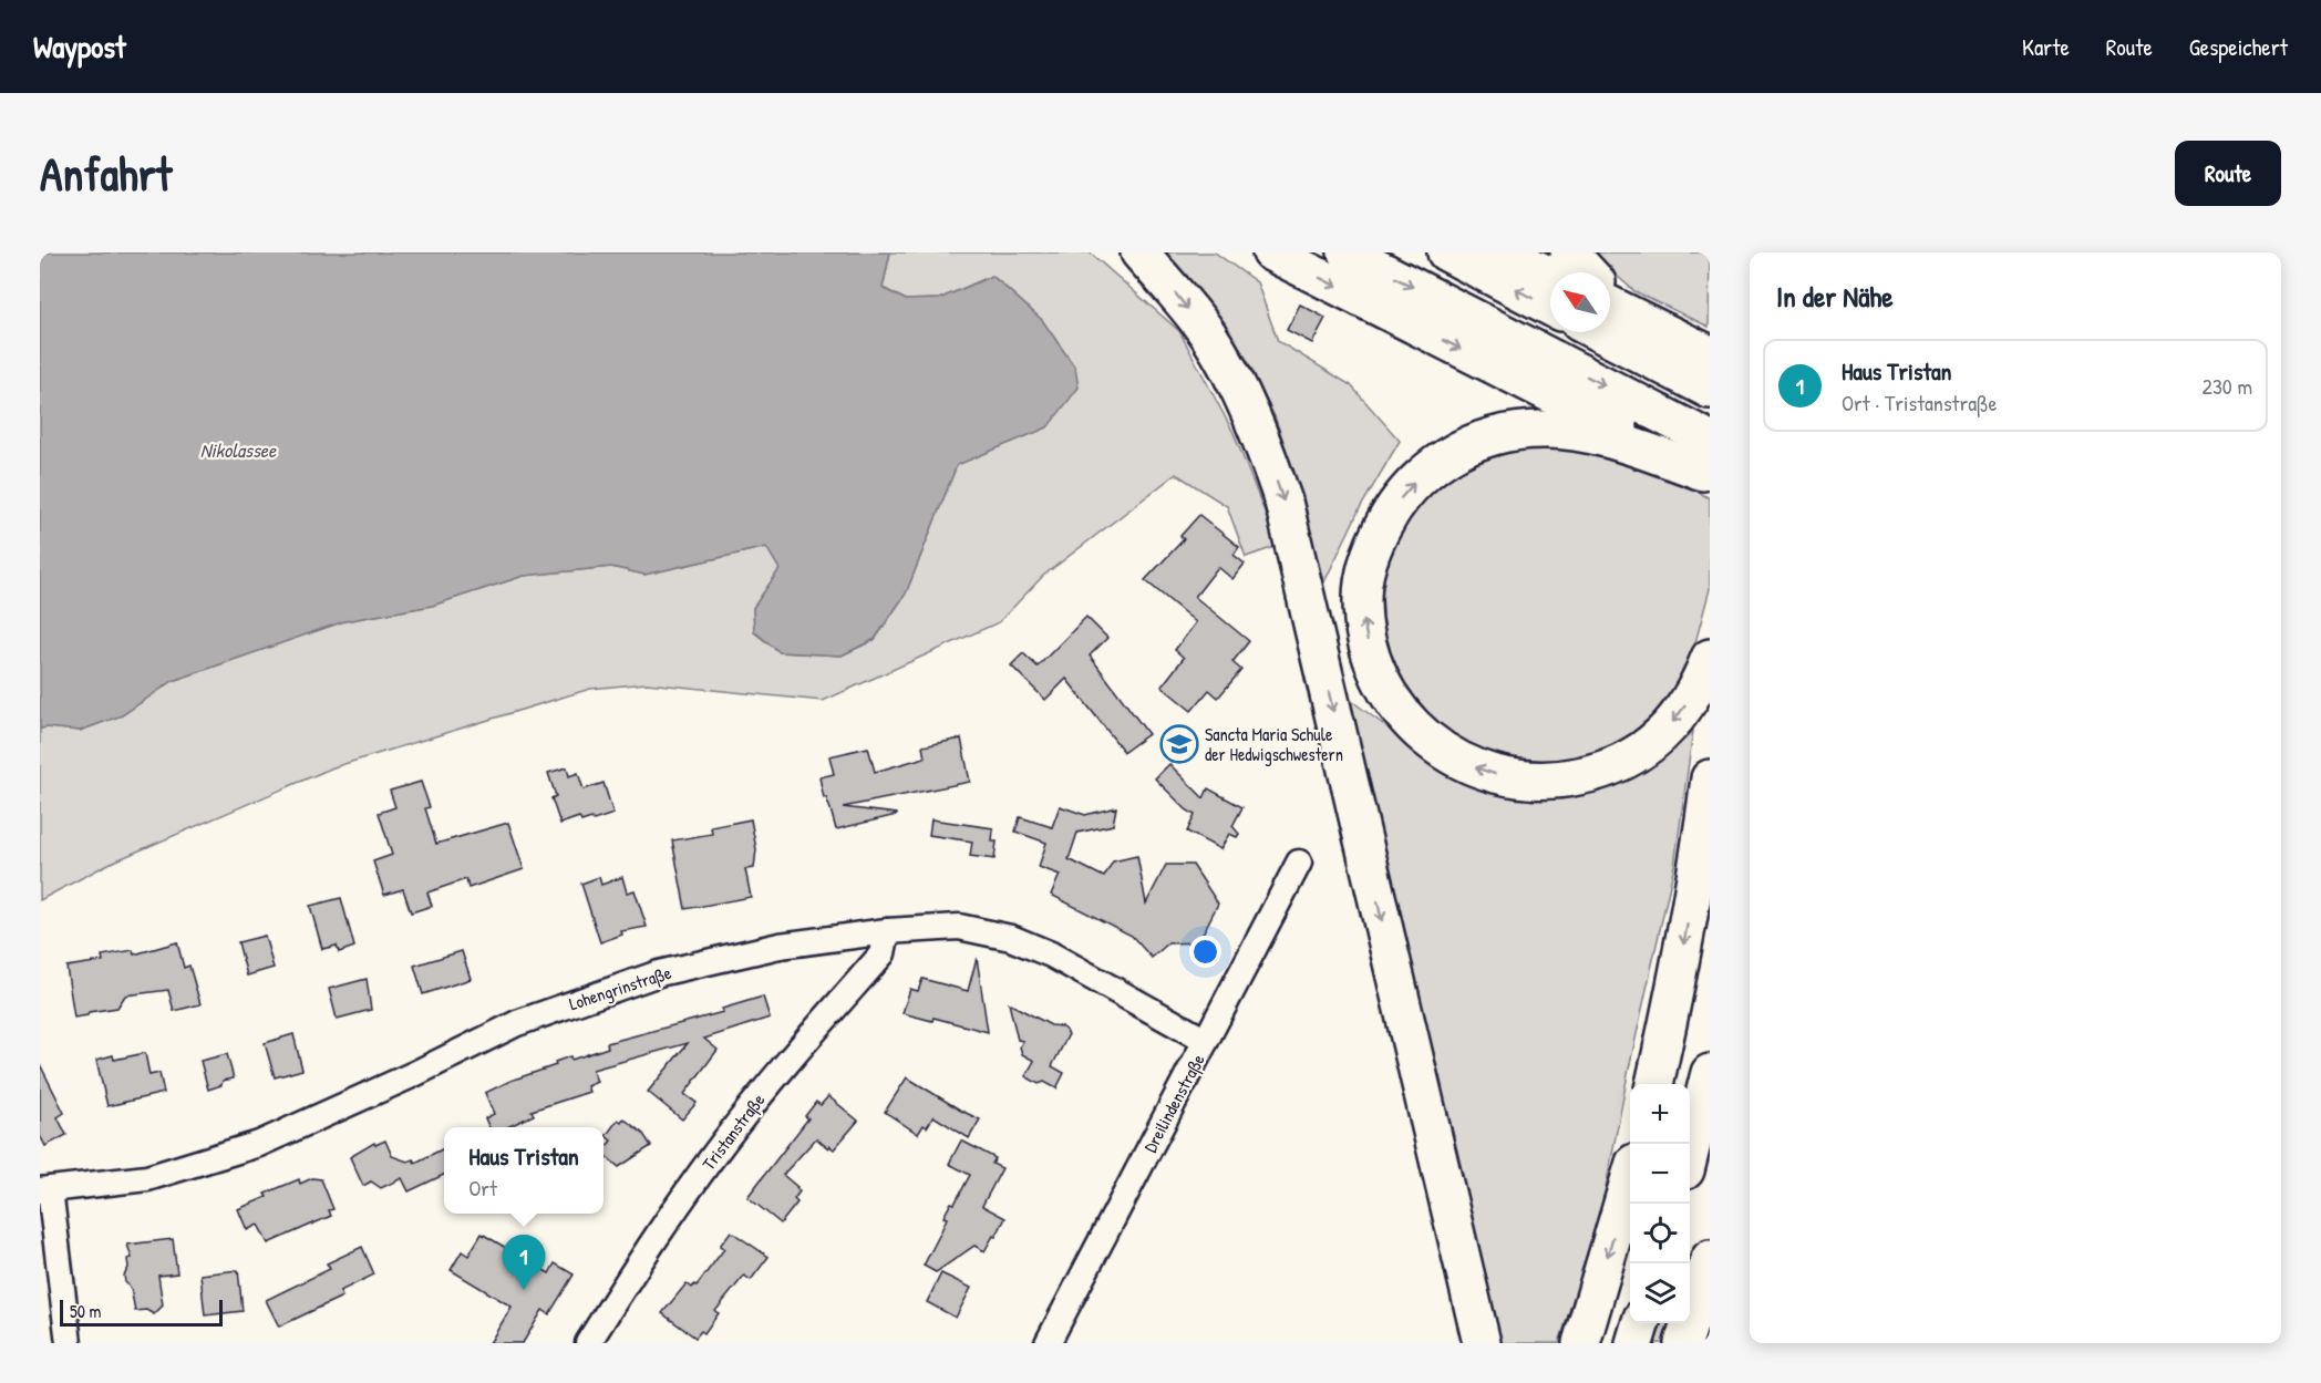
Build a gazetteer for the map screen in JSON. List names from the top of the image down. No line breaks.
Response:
{"streets":{"street":["Lohengrinstraße","Dreilindenstraße","Tristanstraße"]},"crossings":[["Lohengrinstraße","Dreilindenstraße"],["Lohengrinstraße","Tristanstraße"]],"water":["Nikolassee"],"places":{"school or university":["Sancta Maria Schule der Hedwigschwestern"]},"scale_bar":"50 m","north":"top left","page":{"header":"Waypost","nav":["Karte","Route","Gespeichert"],"buttons":"Route","title":"Anfahrt","heading":"In der Nähe","list":[{"mark":"1","name":"Haus Tristan","note":"Ort · Tristanstraße","value":"230 m"}],"map_buttons":["+","−"],"popup":["Haus Tristan","Ort"],"pins":"1","scale":"50 m"}}
